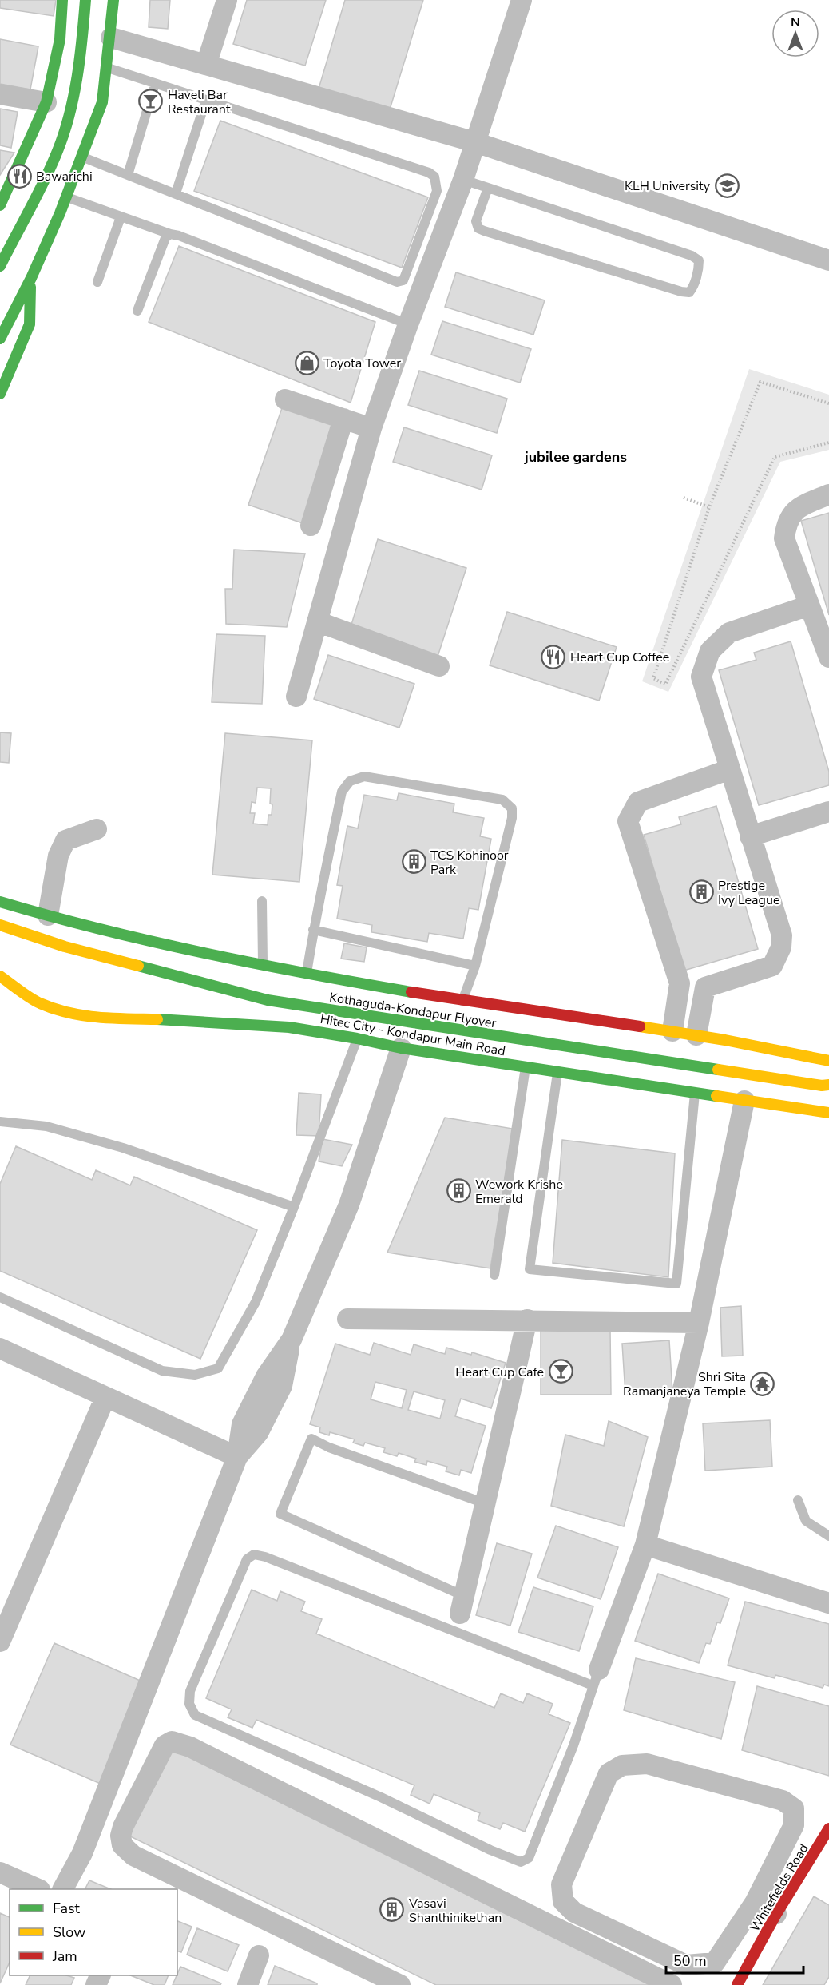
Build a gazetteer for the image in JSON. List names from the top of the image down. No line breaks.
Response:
{"streets":{"main road":["Kothaguda-Kondapur Flyover","Hitec City - Kondapur Main Road","Whitefields Road"]},"districts":["jubilee gardens"],"places":{"bar":["Haveli Bar Restaurant","Heart Cup Cafe"],"restaurant":["Bawarichi","Heart Cup Coffee"],"school or university":["KLH University"],"shop":["Toyota Tower"],"building":["TCS Kohinoor Park","Prestige Ivy League","Wework Krishe Emerald","Vasavi Shanthinikethan"],"temple":["Shri Sita Ramanjaneya Temple"]},"legend":["Fast","Slow","Jam"],"scale_bar":"50 m","north":"top"}
